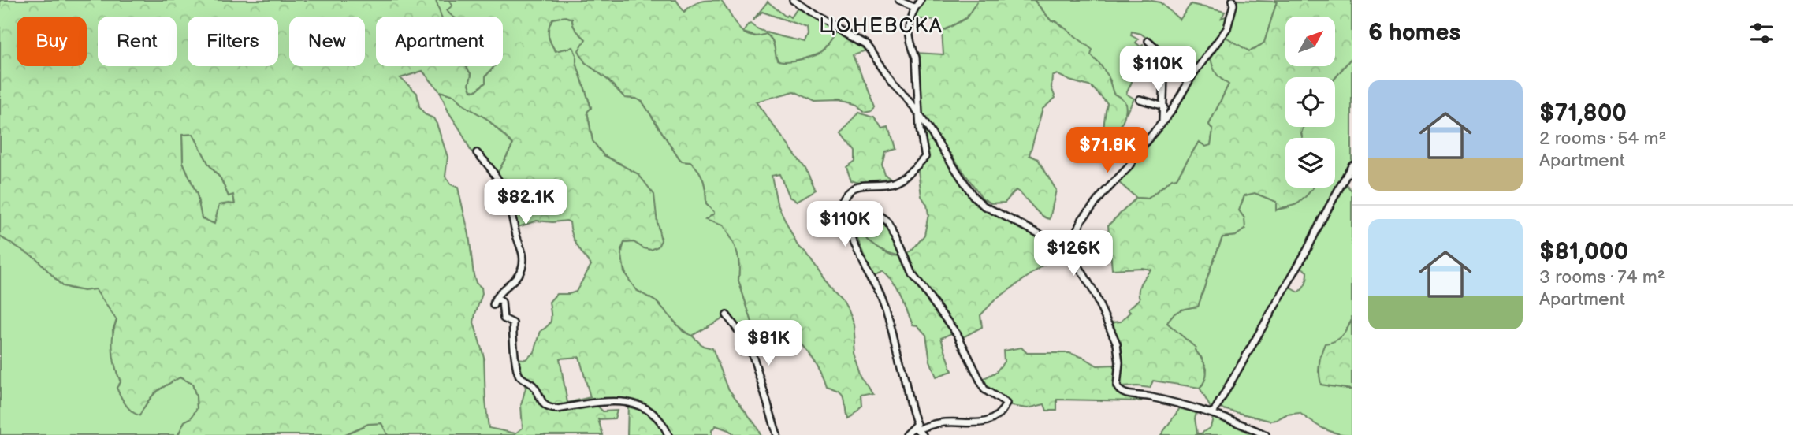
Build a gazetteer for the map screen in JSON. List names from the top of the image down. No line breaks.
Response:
{"districts":["ЦОНЕВСКА"],"north":"top right","page":{"heading":"6 homes","chip":["Buy","Rent","Filters","New","Apartment"],"price":["$110K","$71.8K","$82.1K","$110K","$126K","$81K"],"list":[{"name":"$71,800","note":"2 rooms · 54 m² · Apartment"},{"name":"$81,000","note":"3 rooms · 74 m² · Apartment"}]}}
